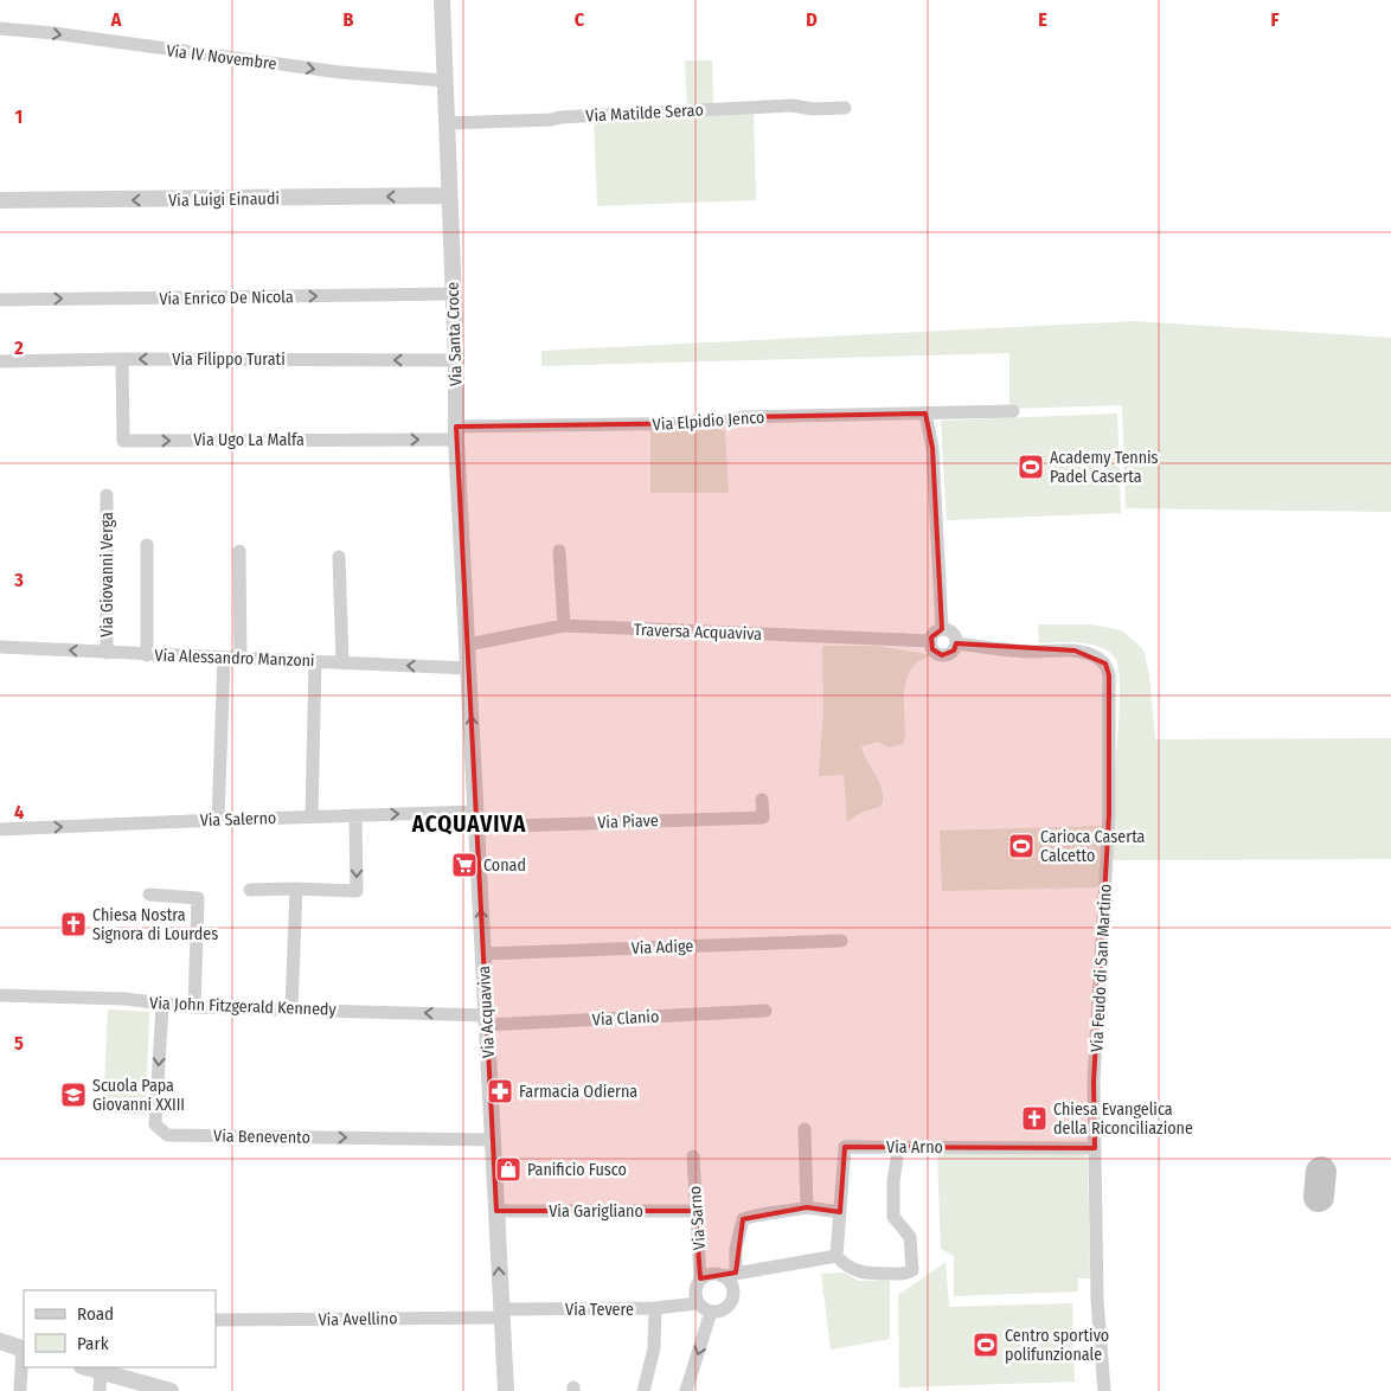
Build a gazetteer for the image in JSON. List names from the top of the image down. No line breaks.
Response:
{"streets":{"street":["Via IV Novembre","Via Matilde Serao","Via Luigi Einaudi","Via Enrico De Nicola","Via Santa Croce","Via Filippo Turati","Via Elpidio Jenco","Via Ugo La Malfa","Via Giovanni Verga","Traversa Acquaviva","Via Alessandro Manzoni","Via Salerno","Via Piave","Via Adige","Via Feudo di San Martino","Via John Fitzgerald Kennedy","Via Acquaviva","Via Clanio","Via Benevento","Via Arno","Via Garigliano","Via Sarno","Via Tevere","Via Avellino"]},"crossings":[["Via IV Novembre","Via Santa Croce"],["Via Matilde Serao","Via Santa Croce"],["Via Luigi Einaudi","Via Santa Croce"],["Via Enrico De Nicola","Via Santa Croce"],["Via Santa Croce","Via Filippo Turati"],["Via Santa Croce","Via Elpidio Jenco"],["Via Santa Croce","Via Ugo La Malfa"],["Via Santa Croce","Traversa Acquaviva"],["Via Santa Croce","Via Alessandro Manzoni"],["Via Santa Croce","Via Acquaviva"],["Via Filippo Turati","Via Ugo La Malfa"],["Via Elpidio Jenco","Via Ugo La Malfa"],["Via Giovanni Verga","Via Alessandro Manzoni"],["Traversa Acquaviva","Via Feudo di San Martino"],["Via Alessandro Manzoni","Via Acquaviva"],["Via Salerno","Via Piave"],["Via Salerno","Via Acquaviva"],["Via Piave","Via Acquaviva"],["Via Adige","Via Acquaviva"],["Via Feudo di San Martino","Via Arno"],["Via John Fitzgerald Kennedy","Via Acquaviva"],["Via John Fitzgerald Kennedy","Via Clanio"],["Via John Fitzgerald Kennedy","Via Benevento"],["Via Acquaviva","Via Clanio"],["Via Acquaviva","Via Benevento"],["Via Acquaviva","Via Garigliano"],["Via Acquaviva","Via Tevere"],["Via Acquaviva","Via Avellino"],["Via Garigliano","Via Sarno"],["Via Sarno","Via Tevere"],["Via Tevere","Via Avellino"]],"one_way":["Via IV Novembre","Via Luigi Einaudi","Via Enrico De Nicola","Via Filippo Turati","Via Ugo La Malfa","Via Alessandro Manzoni","Via Salerno","Via John Fitzgerald Kennedy","Via Acquaviva"],"districts":["ACQUAVIVA"],"places":{"sports":["Academy Tennis Padel Caserta","Carioca Caserta Calcetto","Centro sportivo polifunzionale"],"supermarket":["Conad"],"church":["Chiesa Nostra Signora di Lourdes","Chiesa Evangelica della Riconciliazione"],"pharmacy":["Farmacia Odierna"],"school or university":["Scuola Papa Giovanni XXIII"],"shop":["Panificio Fusco"]},"legend":["Road","Park"],"grid":{"columns":["A","B","C","D","E","F"],"rows":["1","2","3","4","5"]}}
